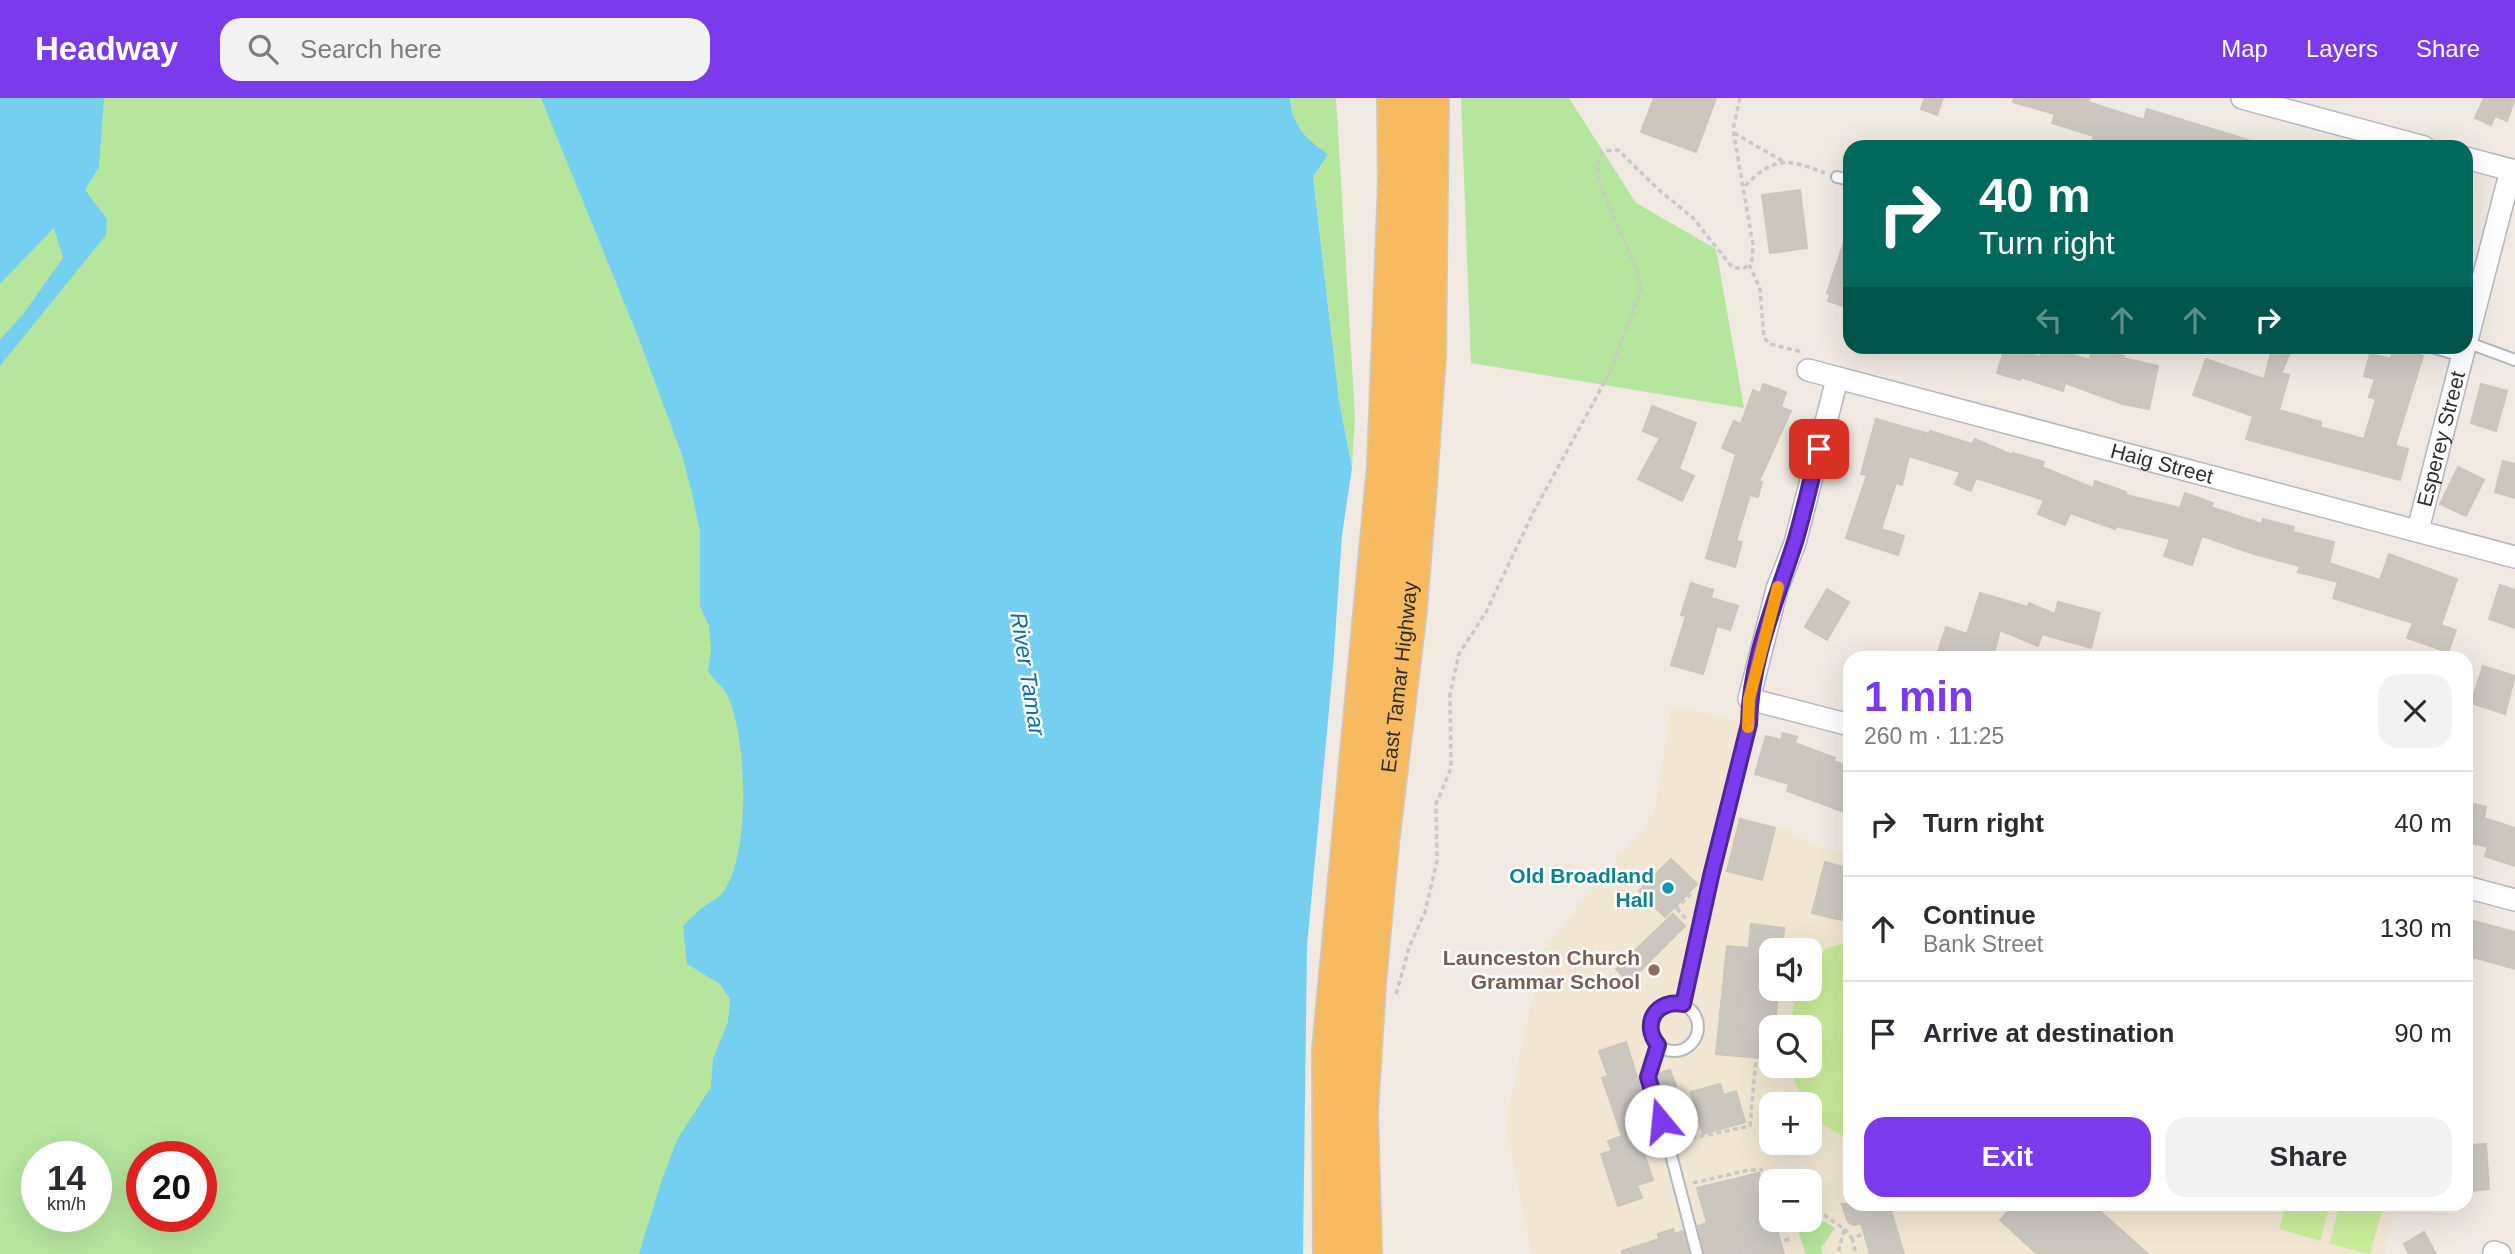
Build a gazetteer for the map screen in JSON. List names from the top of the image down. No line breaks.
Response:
{"streets":{"highway":["East Tamar Highway"],"street":["Esperey Street","Haig Street"]},"crossings":[["Esperey Street","Haig Street"]],"water":["River Tamar"],"places":["Old Broadland Hall","Launceston Church Grammar School"],"page":{"header":"Headway","search":"Search here","nav":["Map","Layers","Share"],"turn":["40 m","Turn right"],"heading":["1 min","260 m · 11:25"],"list":[{"name":"Turn right","value":"40 m"},{"name":"Continue","note":"Bank Street","value":"130 m"},{"name":"Arrive at destination","value":"90 m"}],"map_buttons":["+","−"],"buttons":["Exit","Share"],"speed":"14 km/h","limit":"20"}}
